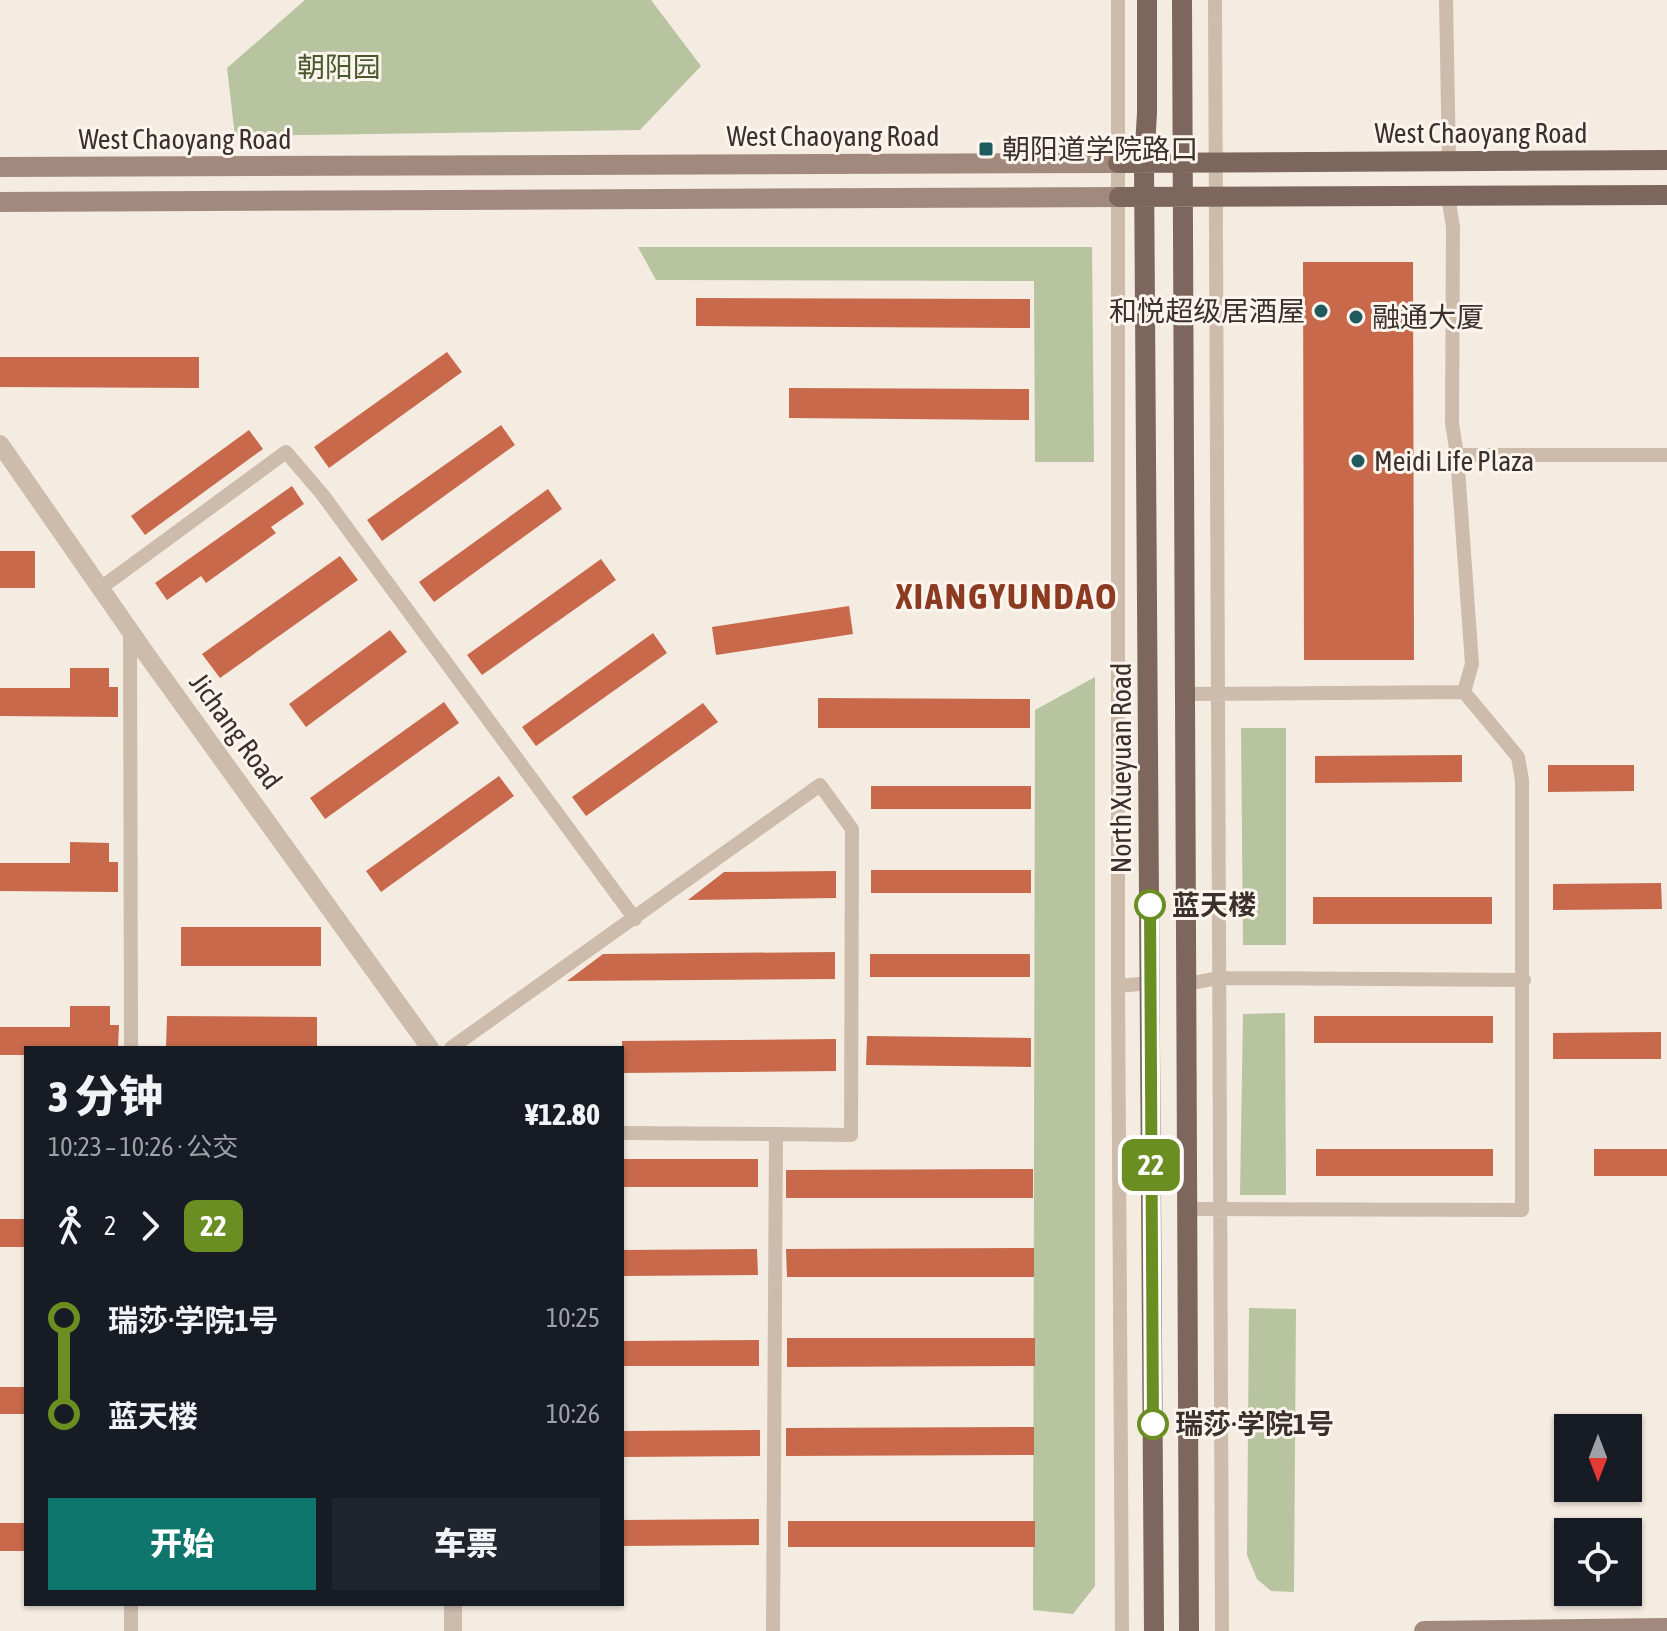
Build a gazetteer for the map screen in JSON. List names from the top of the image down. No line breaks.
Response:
{"streets":{"main road":["West Chaoyang Road","North Xueyuan Road"],"street":["Jichang Road"]},"crossings":[["West Chaoyang Road","North Xueyuan Road"]],"districts":["XIANGYUNDAO"],"parks":["朝阳园"],"places":{"transit":["朝阳道学院路口"],"other":["和悦超级居酒屋","融通大厦","Meidi Life Plaza","蓝天楼","瑞莎·学院1号"]},"lines":["bus line 22"],"north":"bottom","page":{"on_map":"22","heading":["3 分钟","10:23 – 10:26 · 公交","¥12.80"],"legs":["2","22"],"list":[{"name":"瑞莎·学院1号","value":"10:25"},{"name":"蓝天楼","value":"10:26"}],"buttons":["开始","车票"]}}
